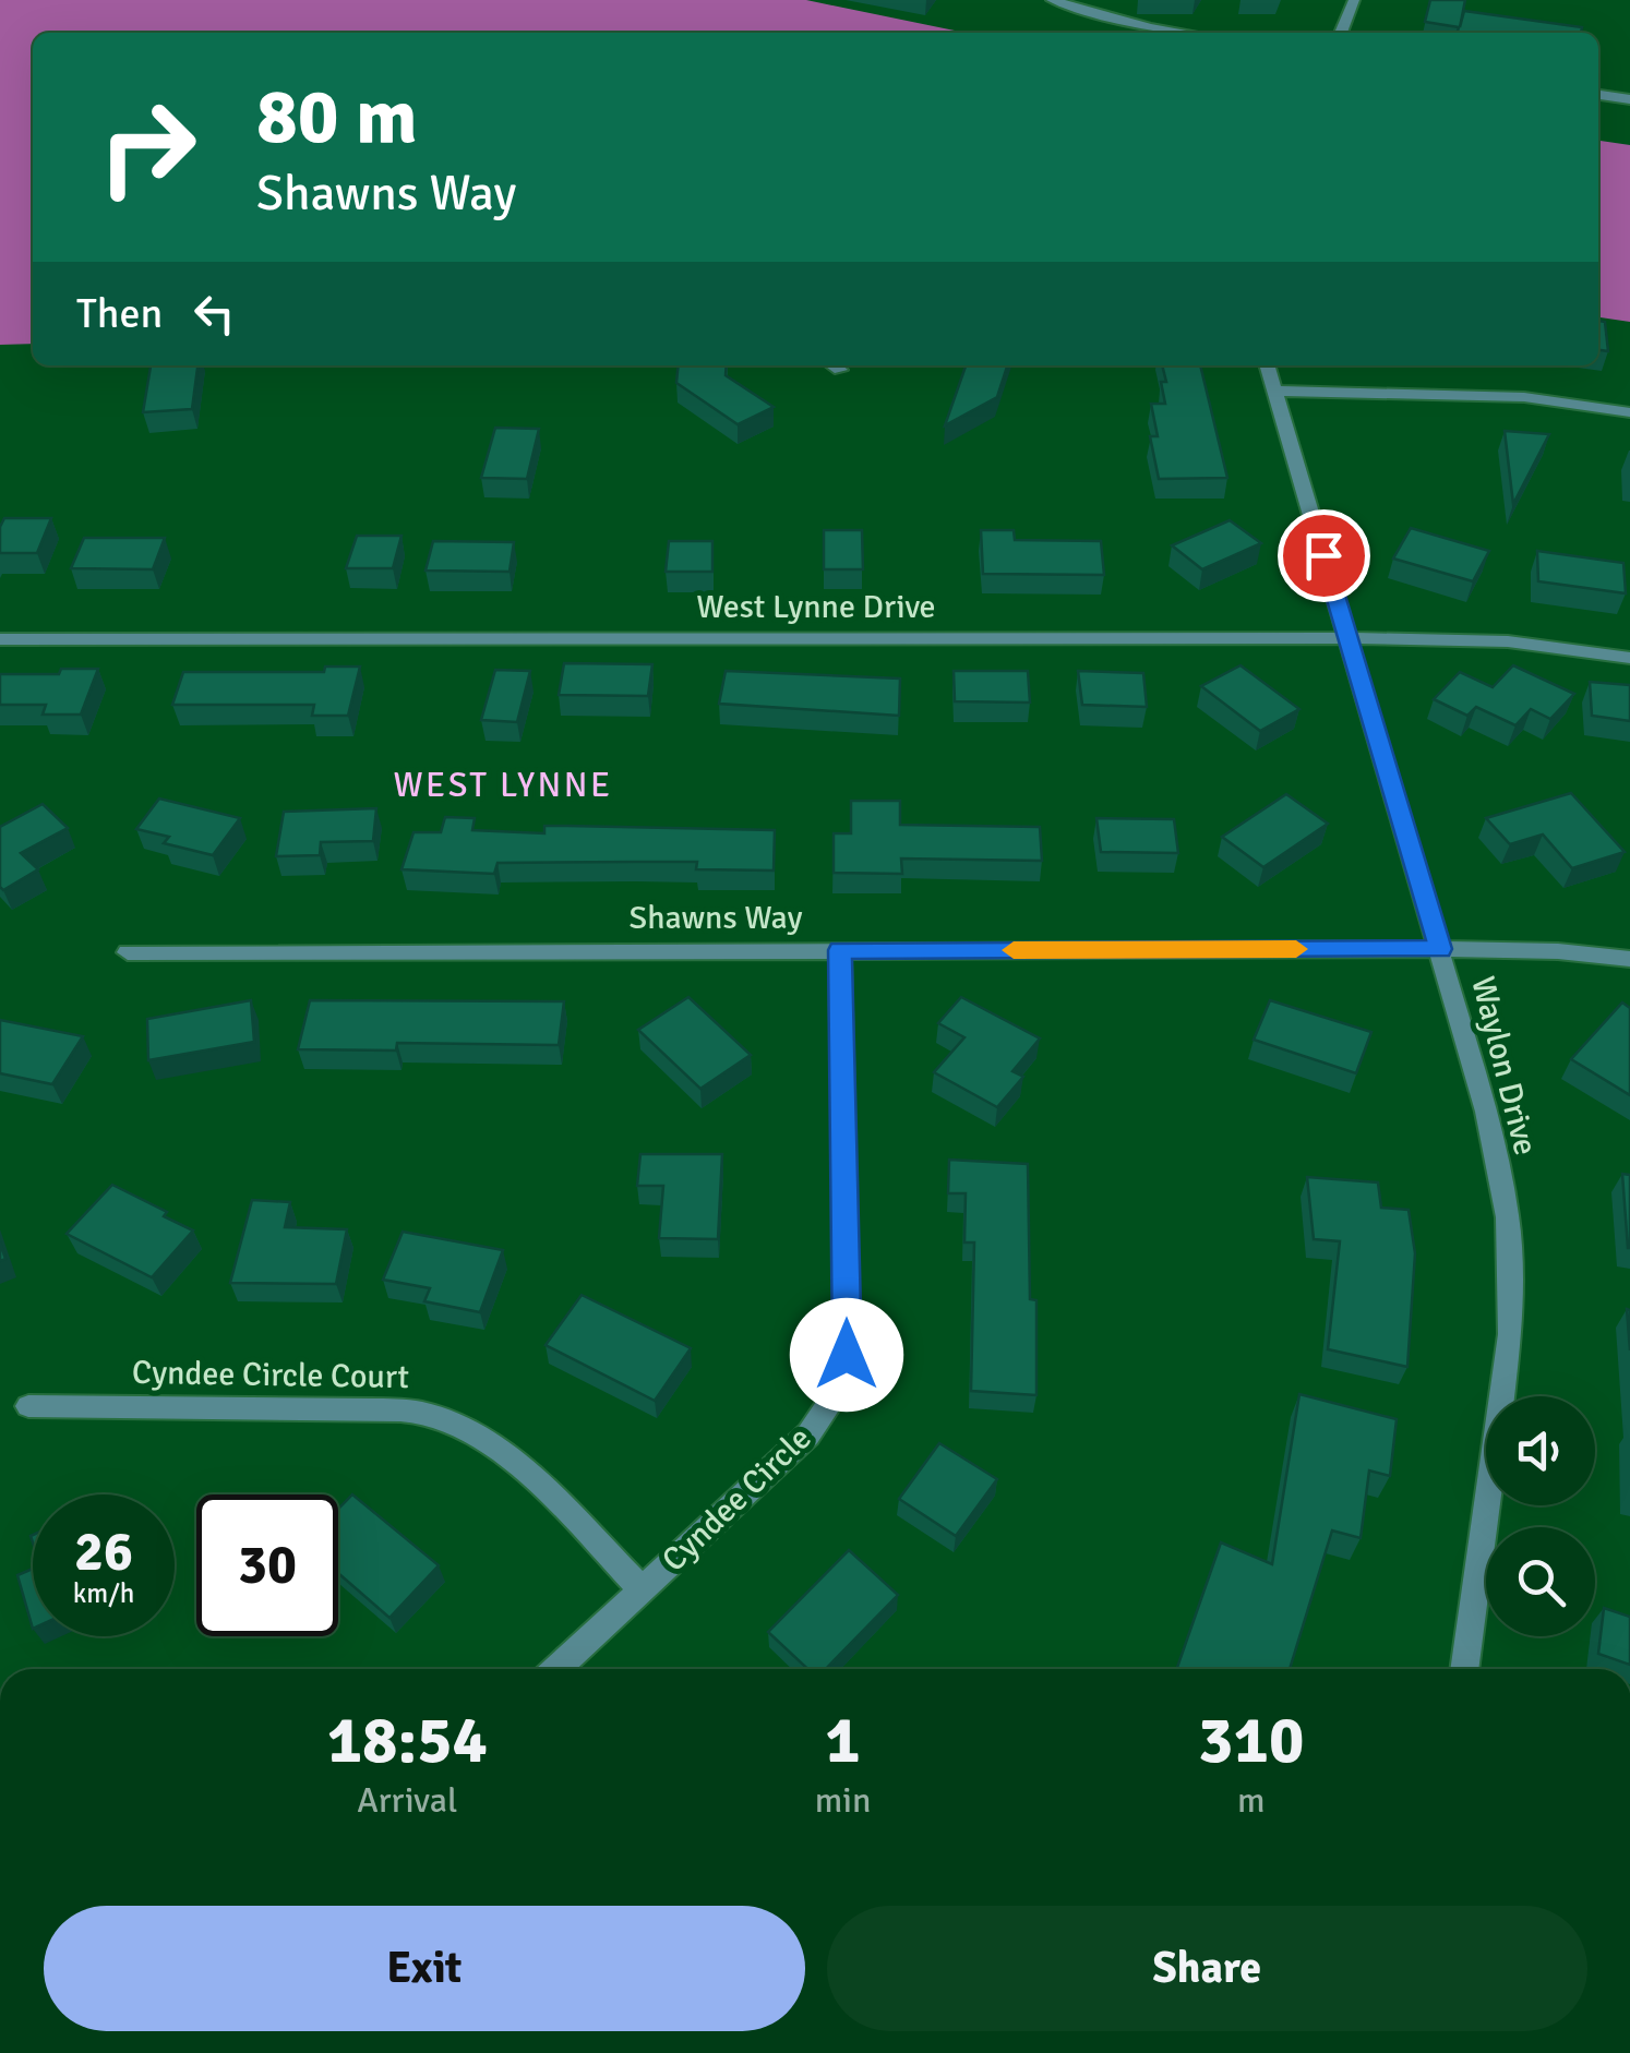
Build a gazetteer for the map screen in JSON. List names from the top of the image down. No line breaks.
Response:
{"streets":{"street":["West Lynne Drive","Shawns Way","Waylon Drive","Cyndee Circle Court","Cyndee Circle"]},"crossings":[["West Lynne Drive","Waylon Drive"],["Shawns Way","Waylon Drive"],["Shawns Way","Cyndee Circle"],["Cyndee Circle Court","Cyndee Circle"]],"districts":["WEST LYNNE"],"page":{"turn":["80 m","Shawns Way"],"then":"Then","speed":"26 km/h","limit":"30","eta":["18:54","Arrival","1","min","310","m"],"buttons":["Exit","Share"]}}
